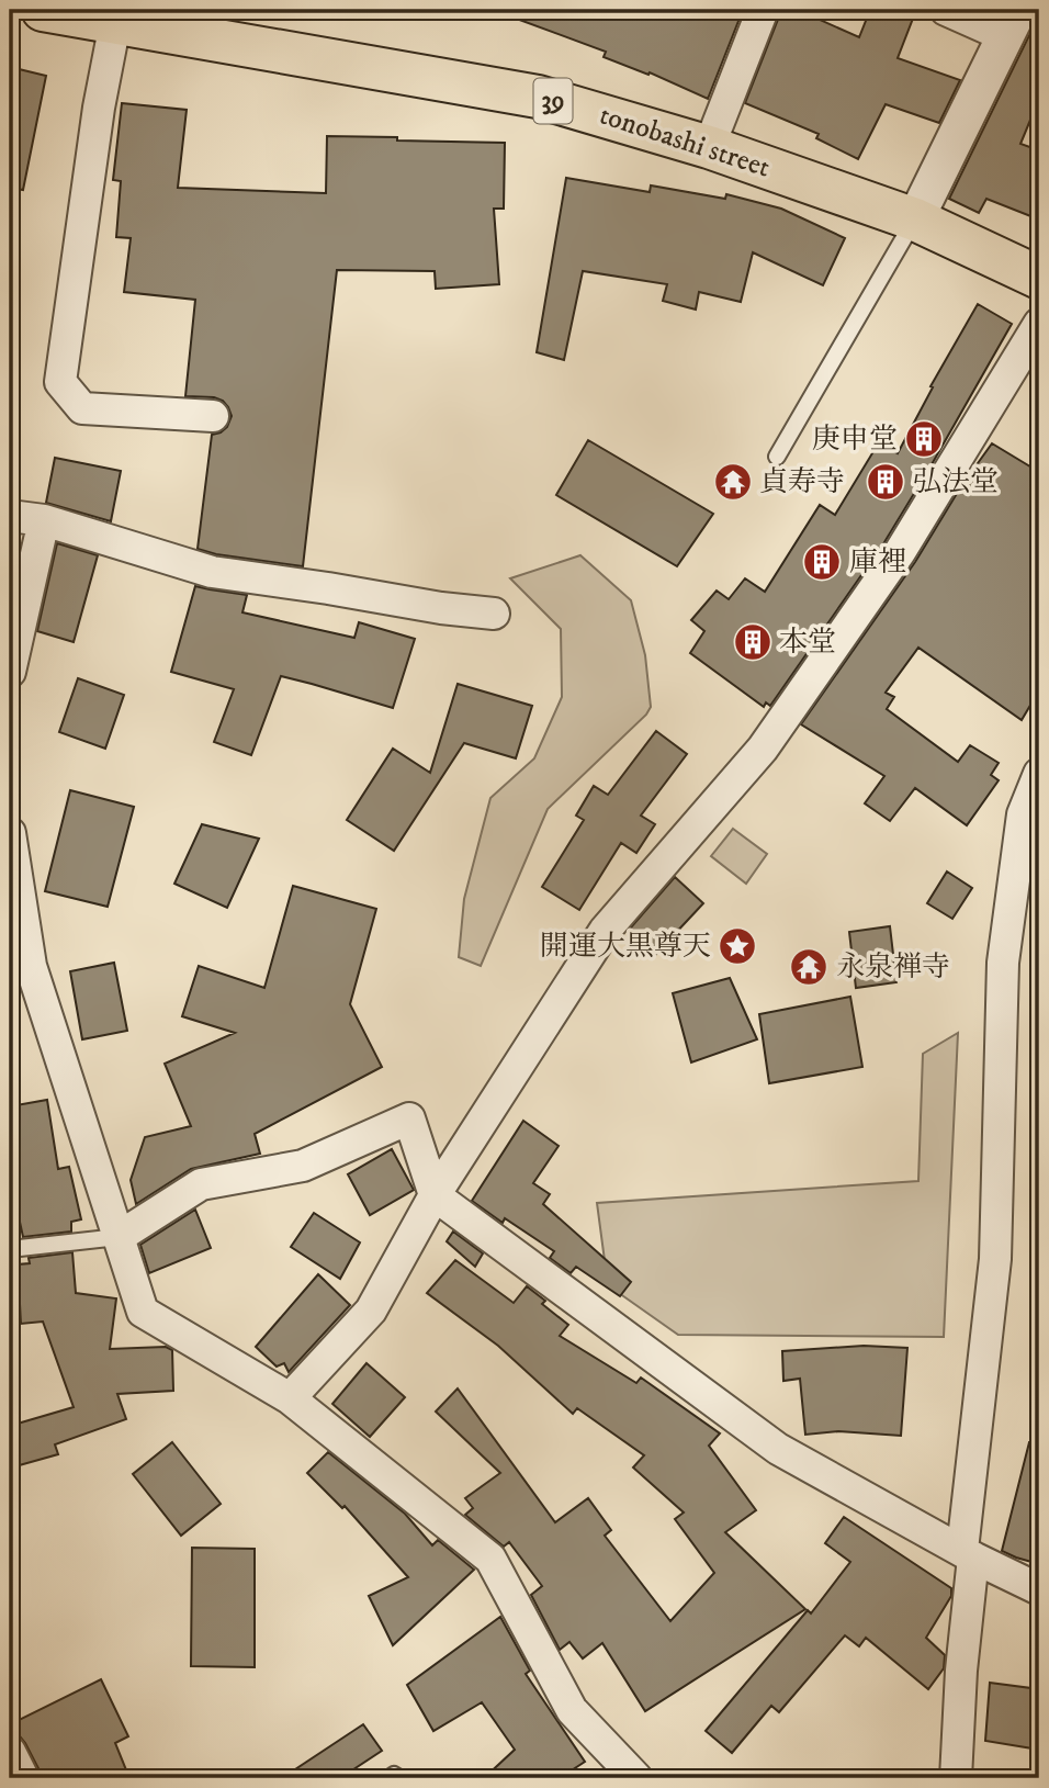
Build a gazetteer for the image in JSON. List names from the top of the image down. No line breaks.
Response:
{"streets":{"main road":["39","tonobashi street"]},"places":{"building":["庚申堂","弘法堂","庫裡","本堂"],"temple":["貞寿寺","永泉禅寺"],"place":["開運大黒尊天"]}}
